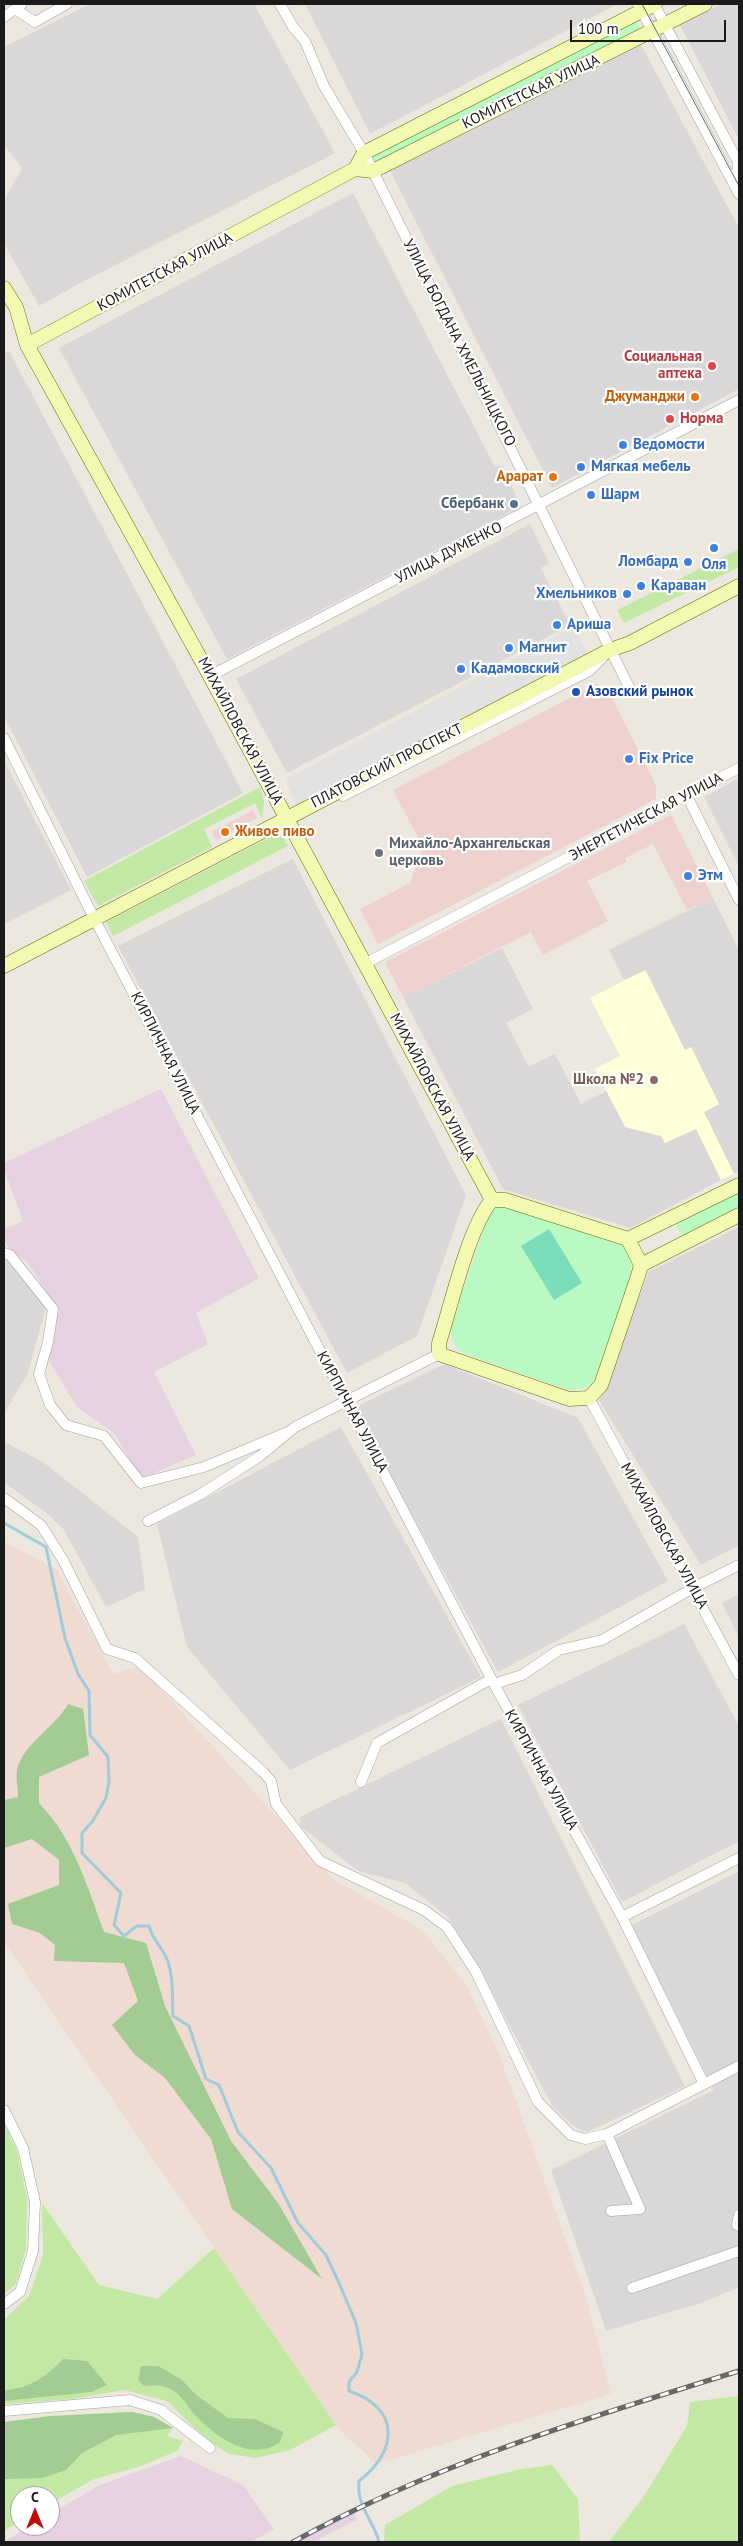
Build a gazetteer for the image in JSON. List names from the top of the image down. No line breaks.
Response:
{"streets":{"street":["КОМИТЕТСКАЯ УЛИЦА","УЛИЦА БОГДАНА ХМЕЛЬНИЦКОГО","УЛИЦА ДУМЕНКО","МИХАЙЛОВСКАЯ УЛИЦА","ПЛАТОВСКИЙ ПРОСПЕКТ","ЭНЕРГЕТИЧЕСКАЯ УЛИЦА","КИРПИЧНАЯ УЛИЦА"]},"crossings":[["КОМИТЕТСКАЯ УЛИЦА","УЛИЦА БОГДАНА ХМЕЛЬНИЦКОГО"],["КОМИТЕТСКАЯ УЛИЦА","МИХАЙЛОВСКАЯ УЛИЦА"],["УЛИЦА БОГДАНА ХМЕЛЬНИЦКОГО","УЛИЦА ДУМЕНКО"],["УЛИЦА БОГДАНА ХМЕЛЬНИЦКОГО","ПЛАТОВСКИЙ ПРОСПЕКТ"],["УЛИЦА ДУМЕНКО","МИХАЙЛОВСКАЯ УЛИЦА"],["МИХАЙЛОВСКАЯ УЛИЦА","ПЛАТОВСКИЙ ПРОСПЕКТ"],["МИХАЙЛОВСКАЯ УЛИЦА","ЭНЕРГЕТИЧЕСКАЯ УЛИЦА"],["ПЛАТОВСКИЙ ПРОСПЕКТ","КИРПИЧНАЯ УЛИЦА"]],"places":["Социальная аптека","Джуманджи","Норма","Ведомости","Мягкая мебель","Арарат","Шарм","Сбербанк","Оля","Ломбард","Караван","Хмельников","Ариша","Магнит","Кадамовский","Азовский рынок","Fix Price","Живое пиво","Михайло-Архангельская церковь","Этм","Школа №2"],"scale_bar":"100 m","north":"top"}
